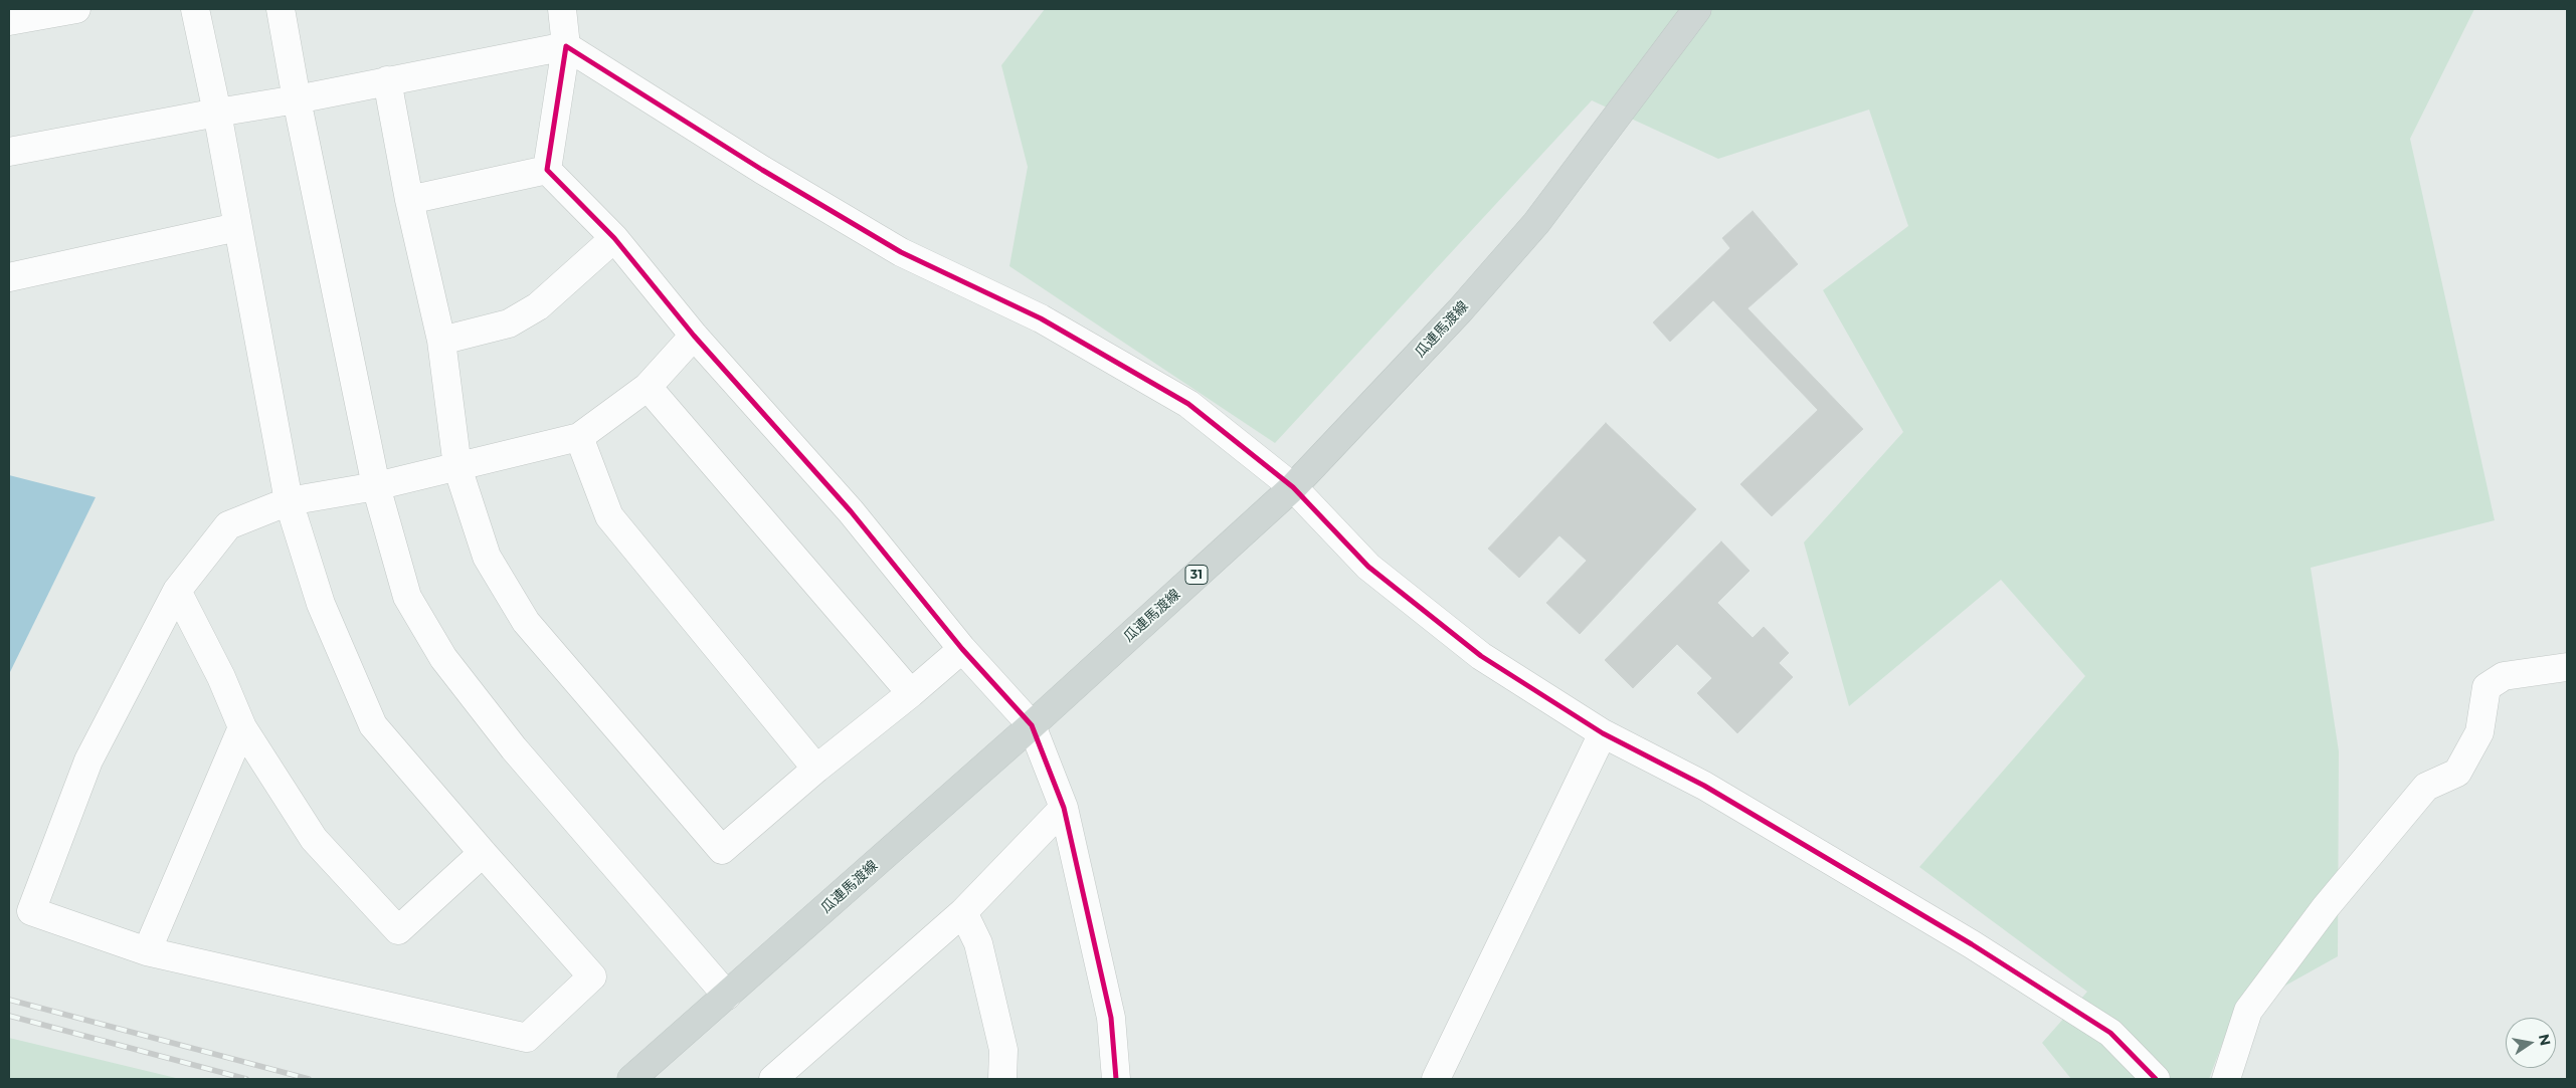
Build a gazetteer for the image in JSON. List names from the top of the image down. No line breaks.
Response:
{"streets":{"main road":["瓜連馬渡線","31"]},"north":"right"}
